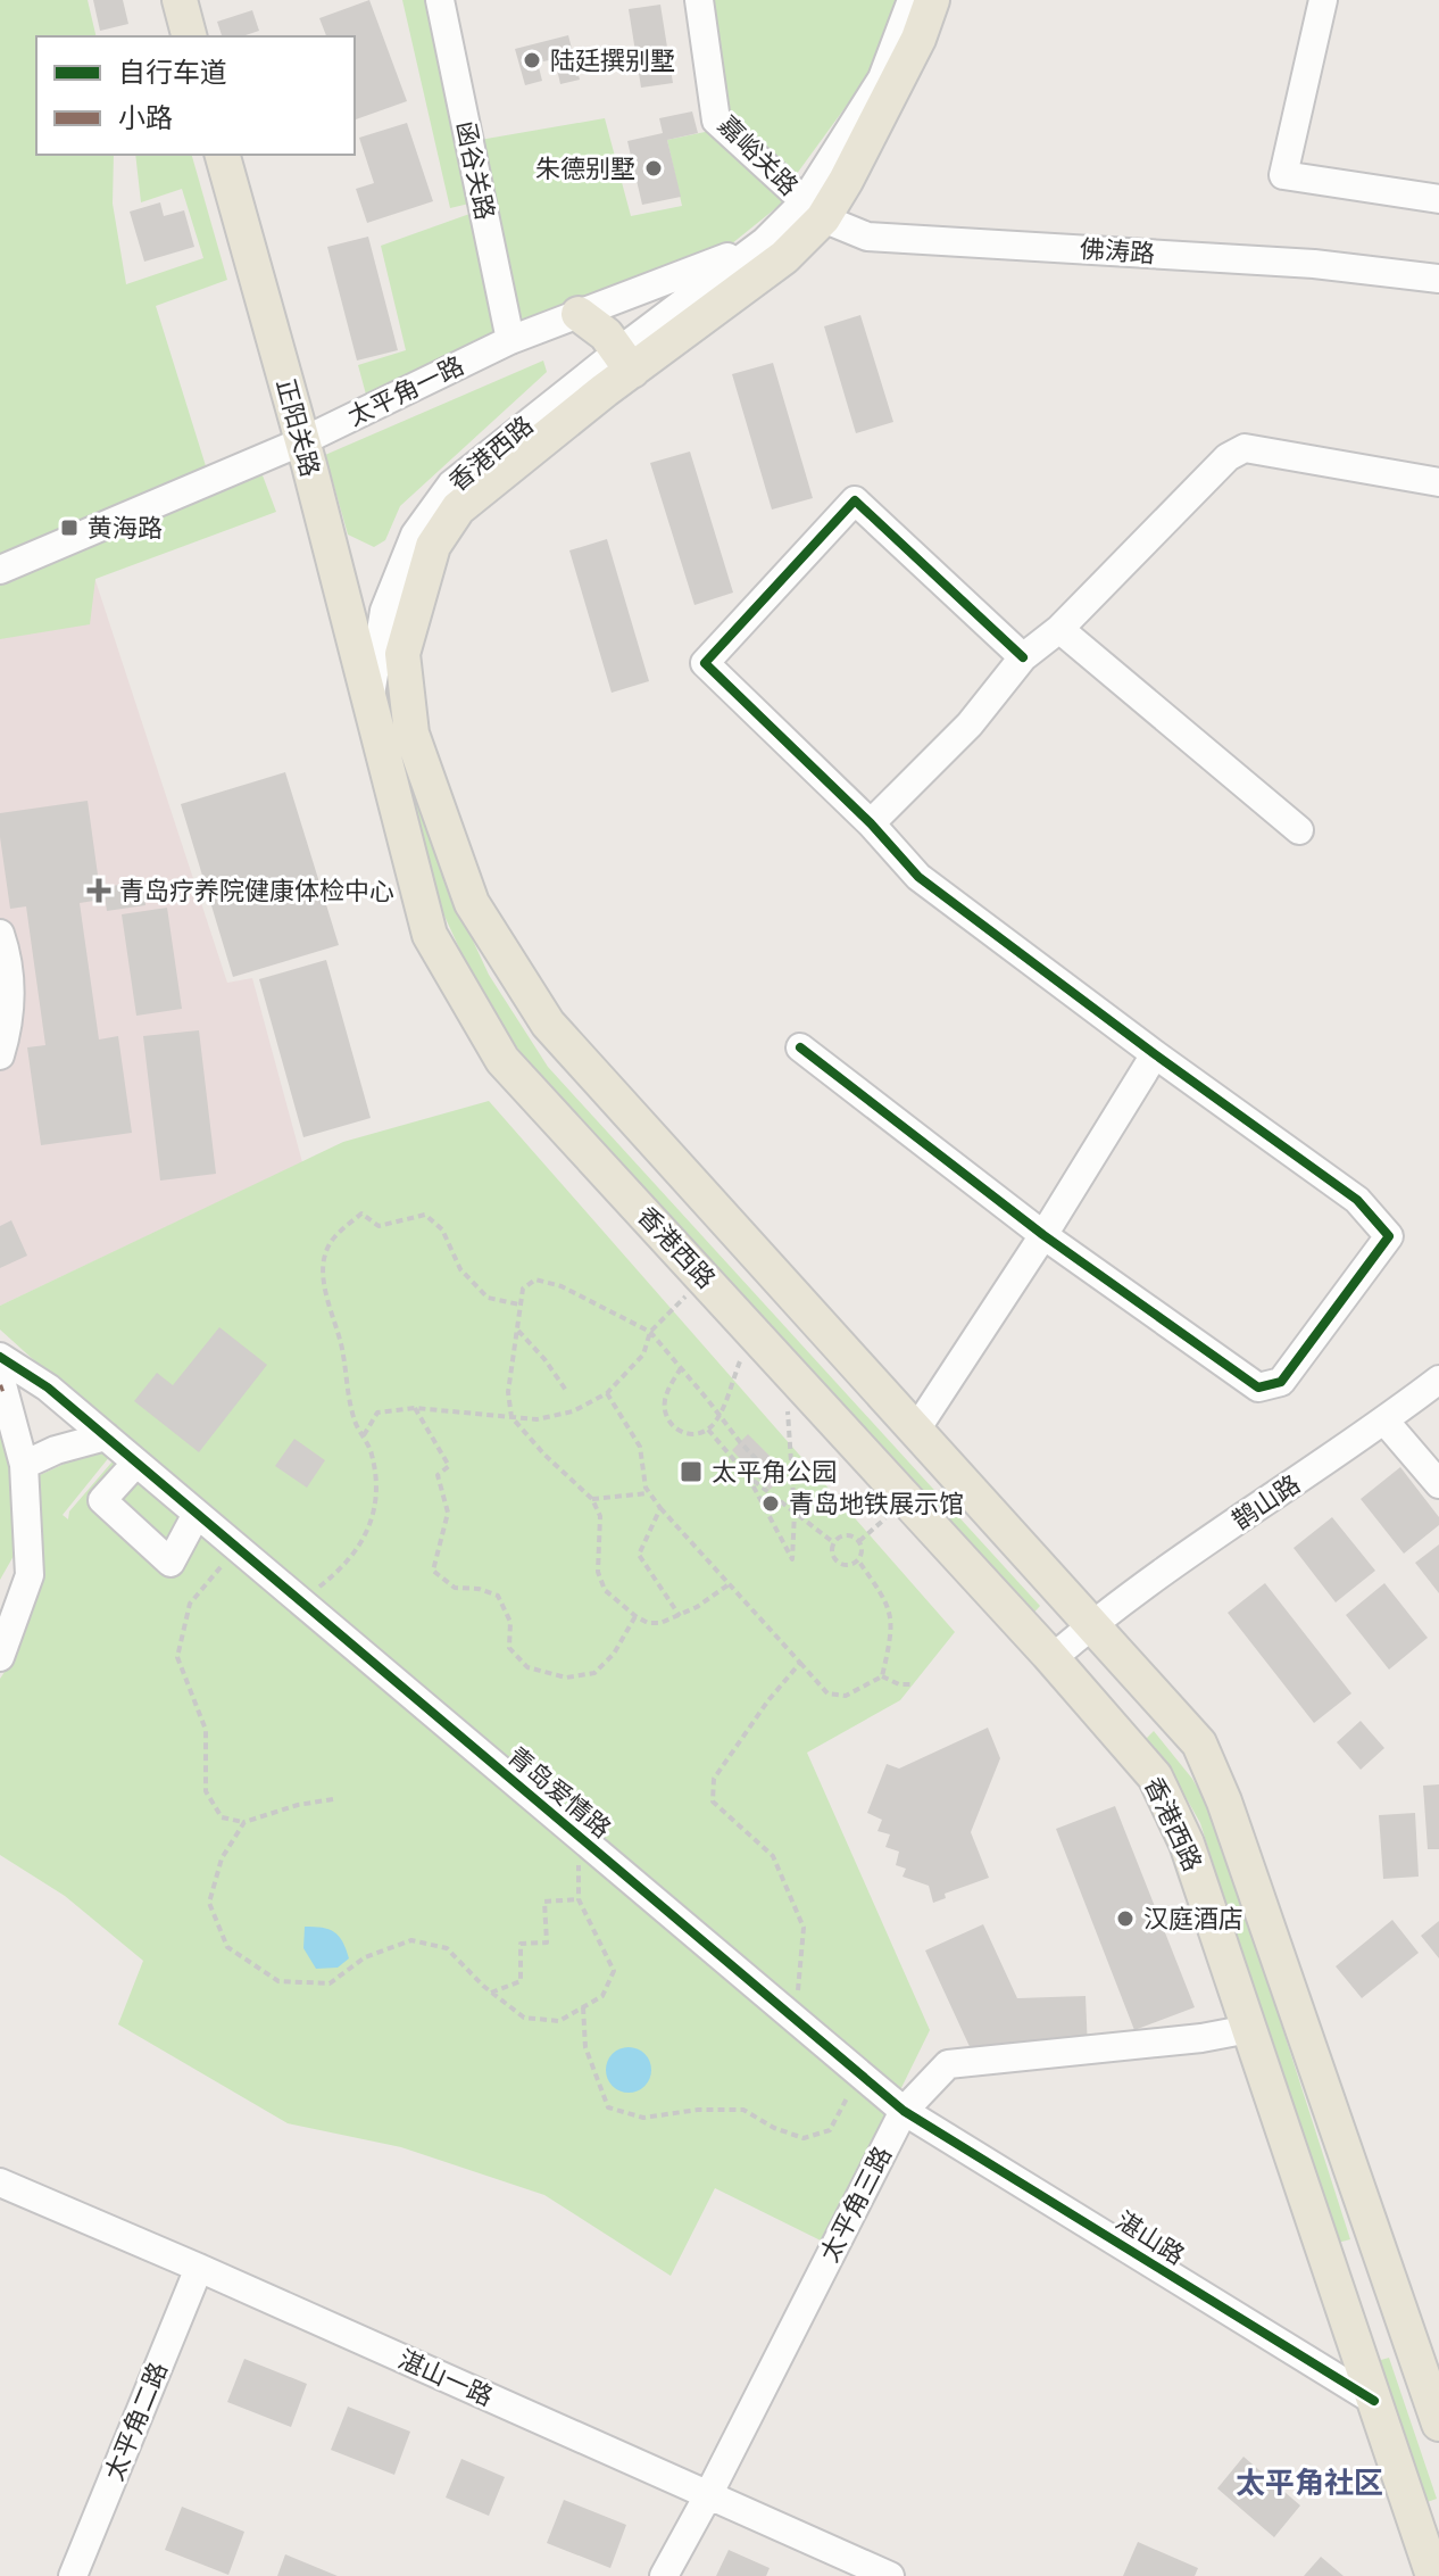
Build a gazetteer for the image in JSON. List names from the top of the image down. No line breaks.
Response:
{"streets":{"main road":["正阳关路","香港西路"],"street":["嘉峪关路","函谷关路","佛涛路","太平角一路","鹊山路","青岛爱情路","太平角三路","湛山路","湛山一路","太平角二路"]},"crossings":[["嘉峪关路","佛涛路"],["嘉峪关路","太平角一路"],["嘉峪关路","香港西路"],["函谷关路","太平角一路"],["佛涛路","太平角一路"],["佛涛路","香港西路"],["太平角一路","正阳关路"],["太平角一路","香港西路"],["正阳关路","香港西路"],["香港西路","鹊山路"],["香港西路","太平角三路"],["香港西路","湛山路"],["青岛爱情路","太平角三路"],["青岛爱情路","湛山路"],["太平角三路","湛山路"],["太平角三路","湛山一路"],["湛山一路","太平角二路"]],"districts":["太平角社区"],"places":{"other":["陆廷撰别墅","朱德别墅","青岛地铁展示馆","汉庭酒店"],"transit":["黄海路","太平角公园"],"health":["青岛疗养院健康体检中心"]},"legend":["自行车道","小路"]}
